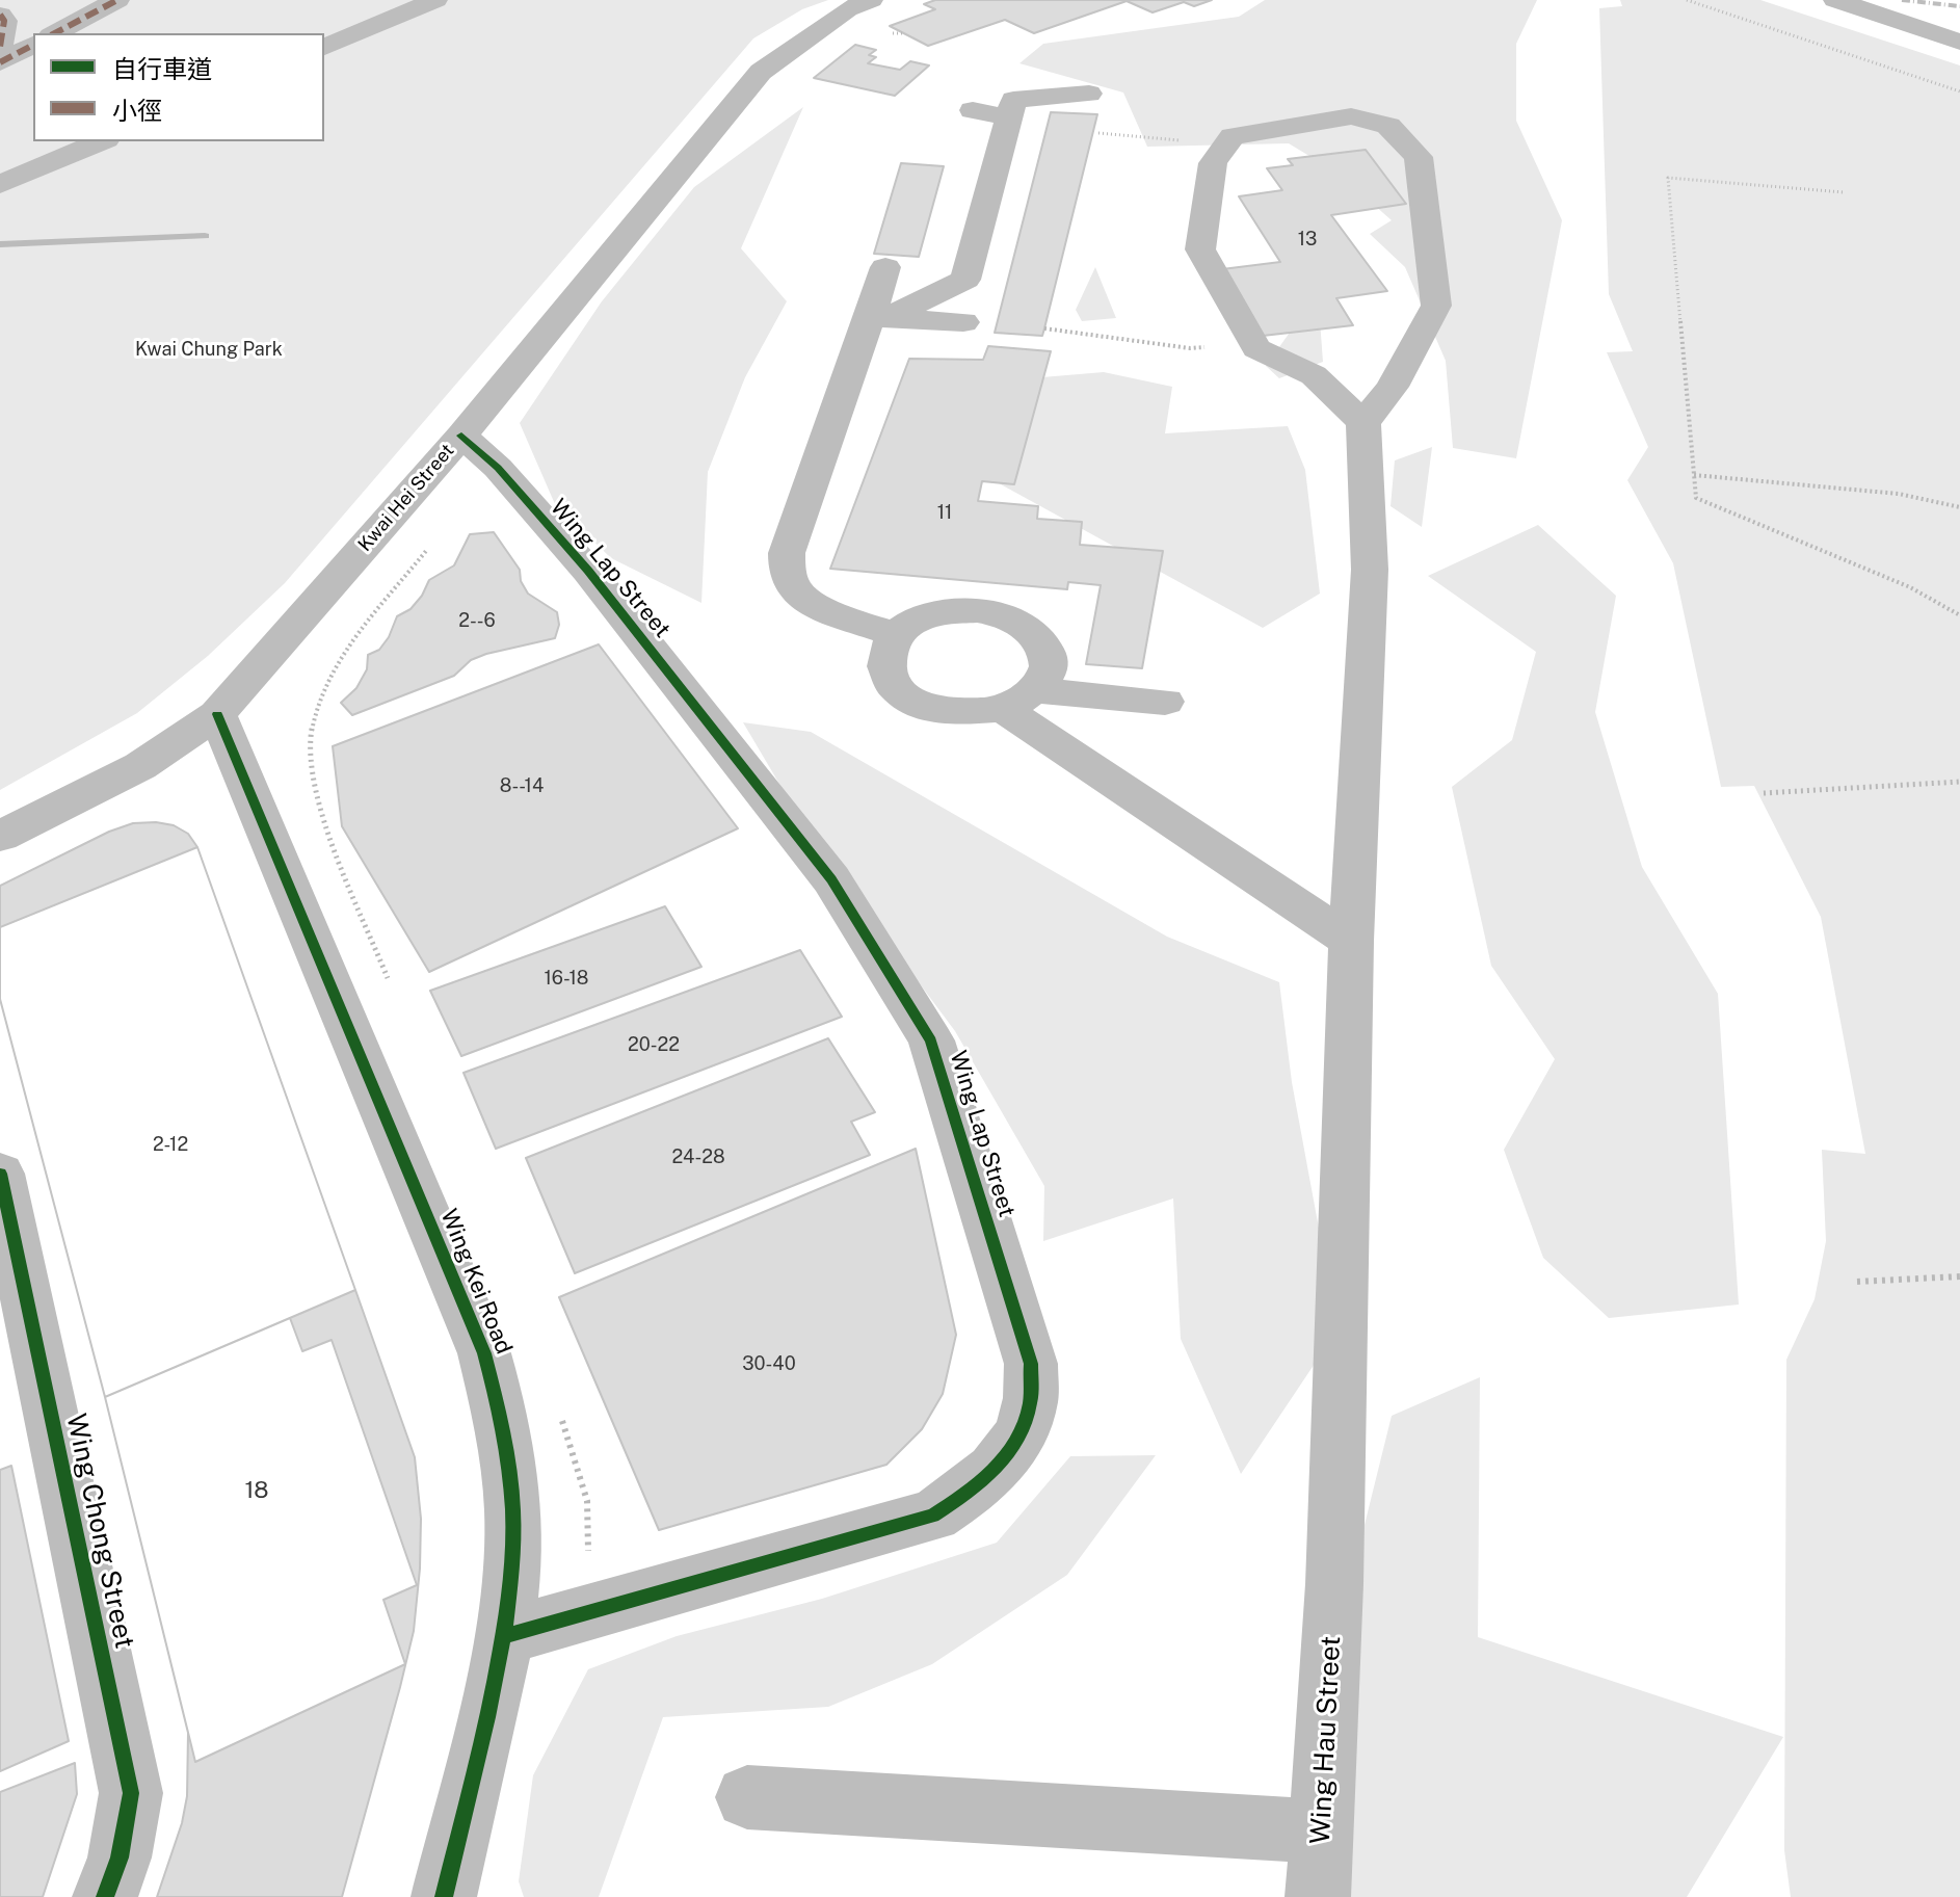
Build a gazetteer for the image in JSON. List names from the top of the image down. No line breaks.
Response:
{"streets":{"street":["Kwai Hei Street","Wing Lap Street","Wing Kei Road","Wing Chong Street","Wing Hau Street"]},"crossings":[["Kwai Hei Street","Wing Lap Street"],["Kwai Hei Street","Wing Kei Road"],["Wing Lap Street","Wing Kei Road"]],"parks":["Kwai Chung Park"],"house_numbers":["13","11","2--6","8--14","16-18","20-22","2-12","24-28","30-40","18"],"legend":["自行車道","小徑"]}
